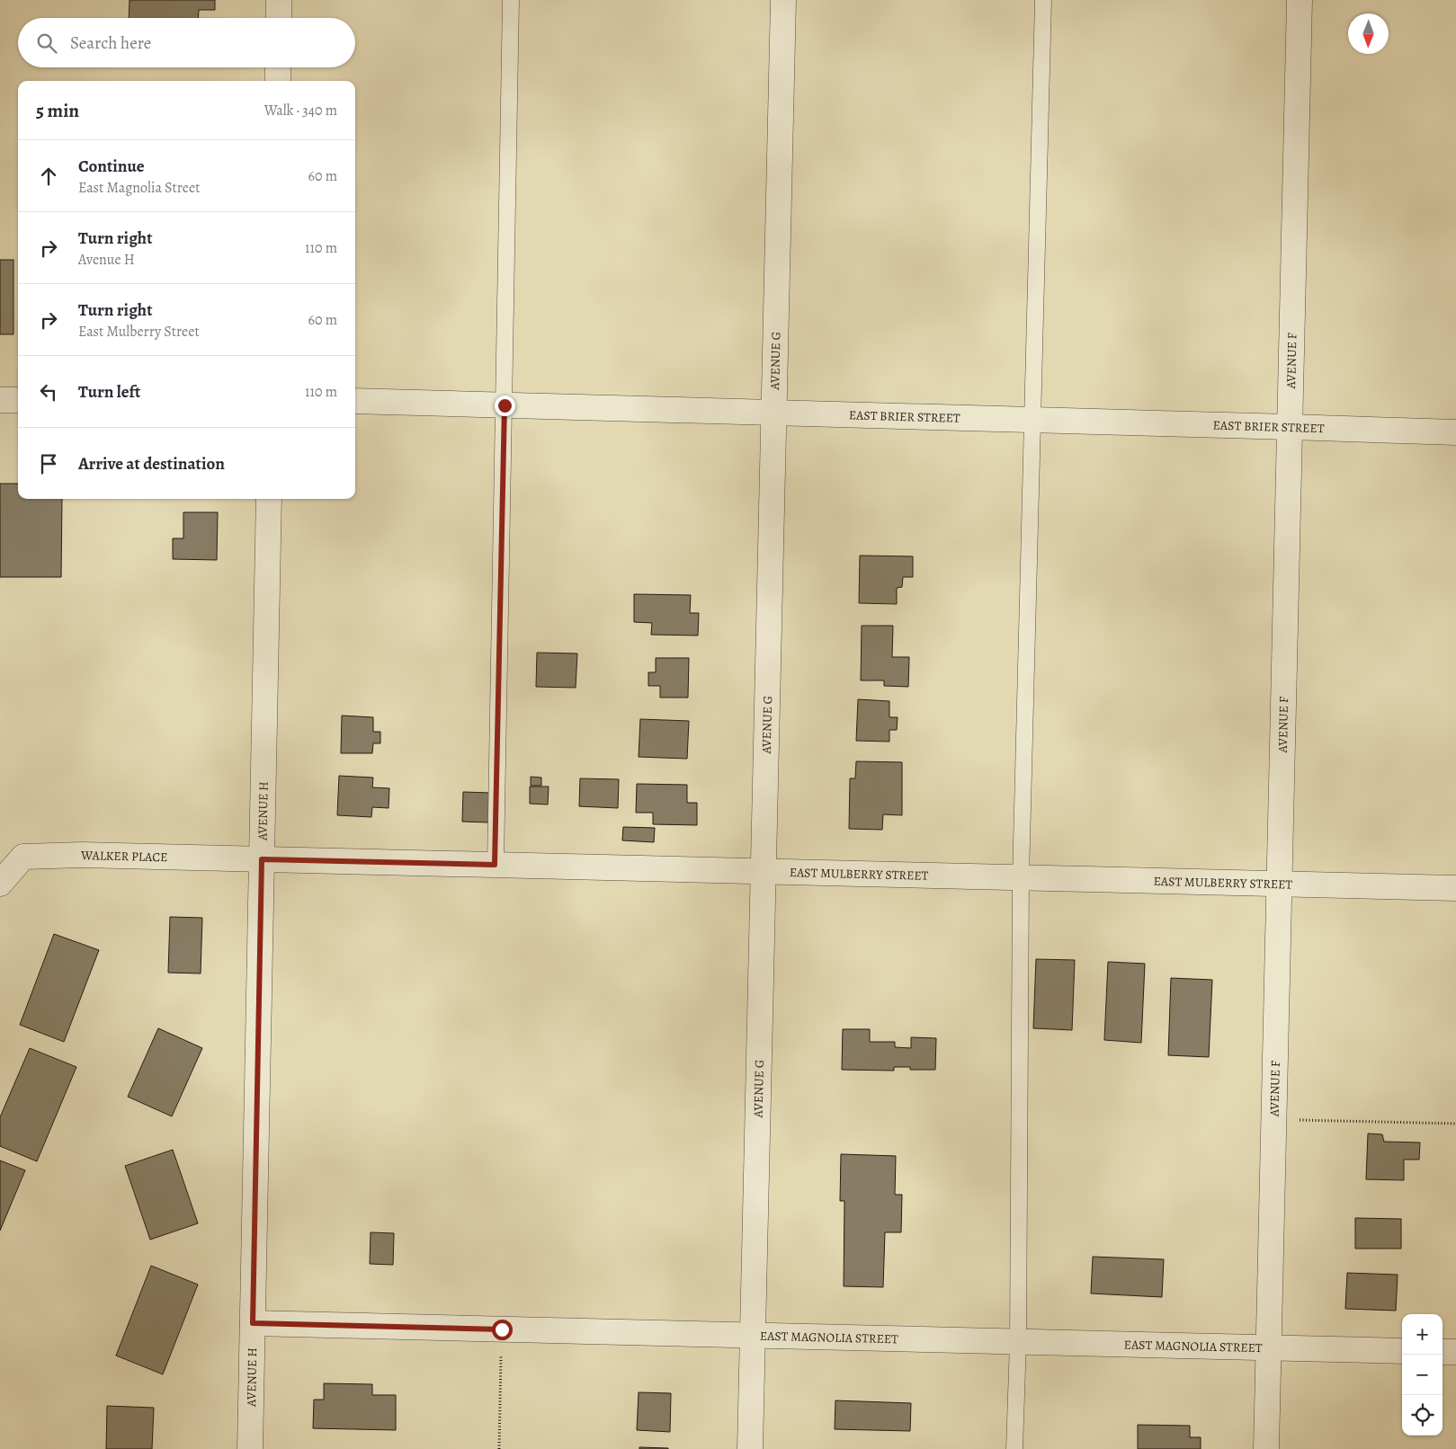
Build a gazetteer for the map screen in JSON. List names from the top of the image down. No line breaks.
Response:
{"streets":{"street":["AVENUE G","AVENUE F","EAST BRIER STREET","AVENUE H","WALKER PLACE","EAST MULBERRY STREET","EAST MAGNOLIA STREET"]},"crossings":[["AVENUE G","EAST BRIER STREET"],["AVENUE G","EAST MULBERRY STREET"],["AVENUE G","EAST MAGNOLIA STREET"],["AVENUE F","EAST BRIER STREET"],["AVENUE F","EAST MULBERRY STREET"],["AVENUE F","EAST MAGNOLIA STREET"],["AVENUE H","WALKER PLACE"],["AVENUE H","EAST MULBERRY STREET"],["AVENUE H","EAST MAGNOLIA STREET"],["WALKER PLACE","EAST MULBERRY STREET"]],"north":"bottom","page":{"search":"Search here","heading":["5 min","Walk · 340 m"],"list":[["Continue","East Magnolia Street","60 m"],["Turn right","Avenue H","110 m"],["Turn right","East Mulberry Street","60 m"],["Turn left","110 m"],"Arrive at destination"],"map_buttons":["+","−"]}}
